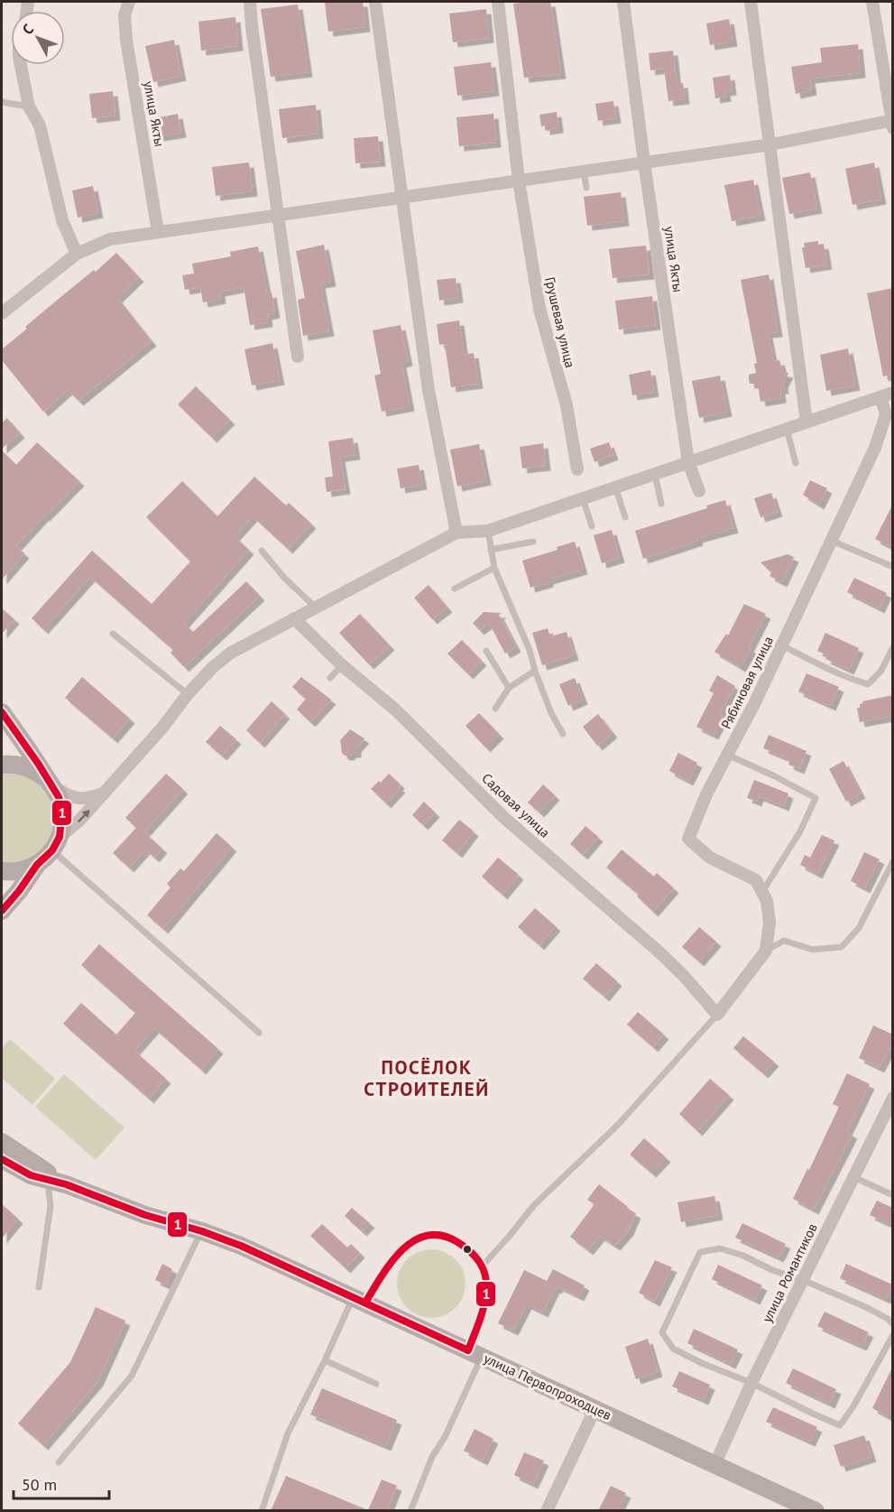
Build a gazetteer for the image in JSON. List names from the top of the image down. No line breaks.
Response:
{"streets":{"street":["улица Якты","Грушевая улица","Рябиновая улица","Садовая улица","улица Романтиков","улица Первопроходцев"]},"crossings":[["улица Романтиков","улица Первопроходцев"]],"districts":["ПОСЁЛОК СТРОИТЕЛЕЙ"],"lines":["transit line 1"],"scale_bar":"50 m","north":"top left"}
